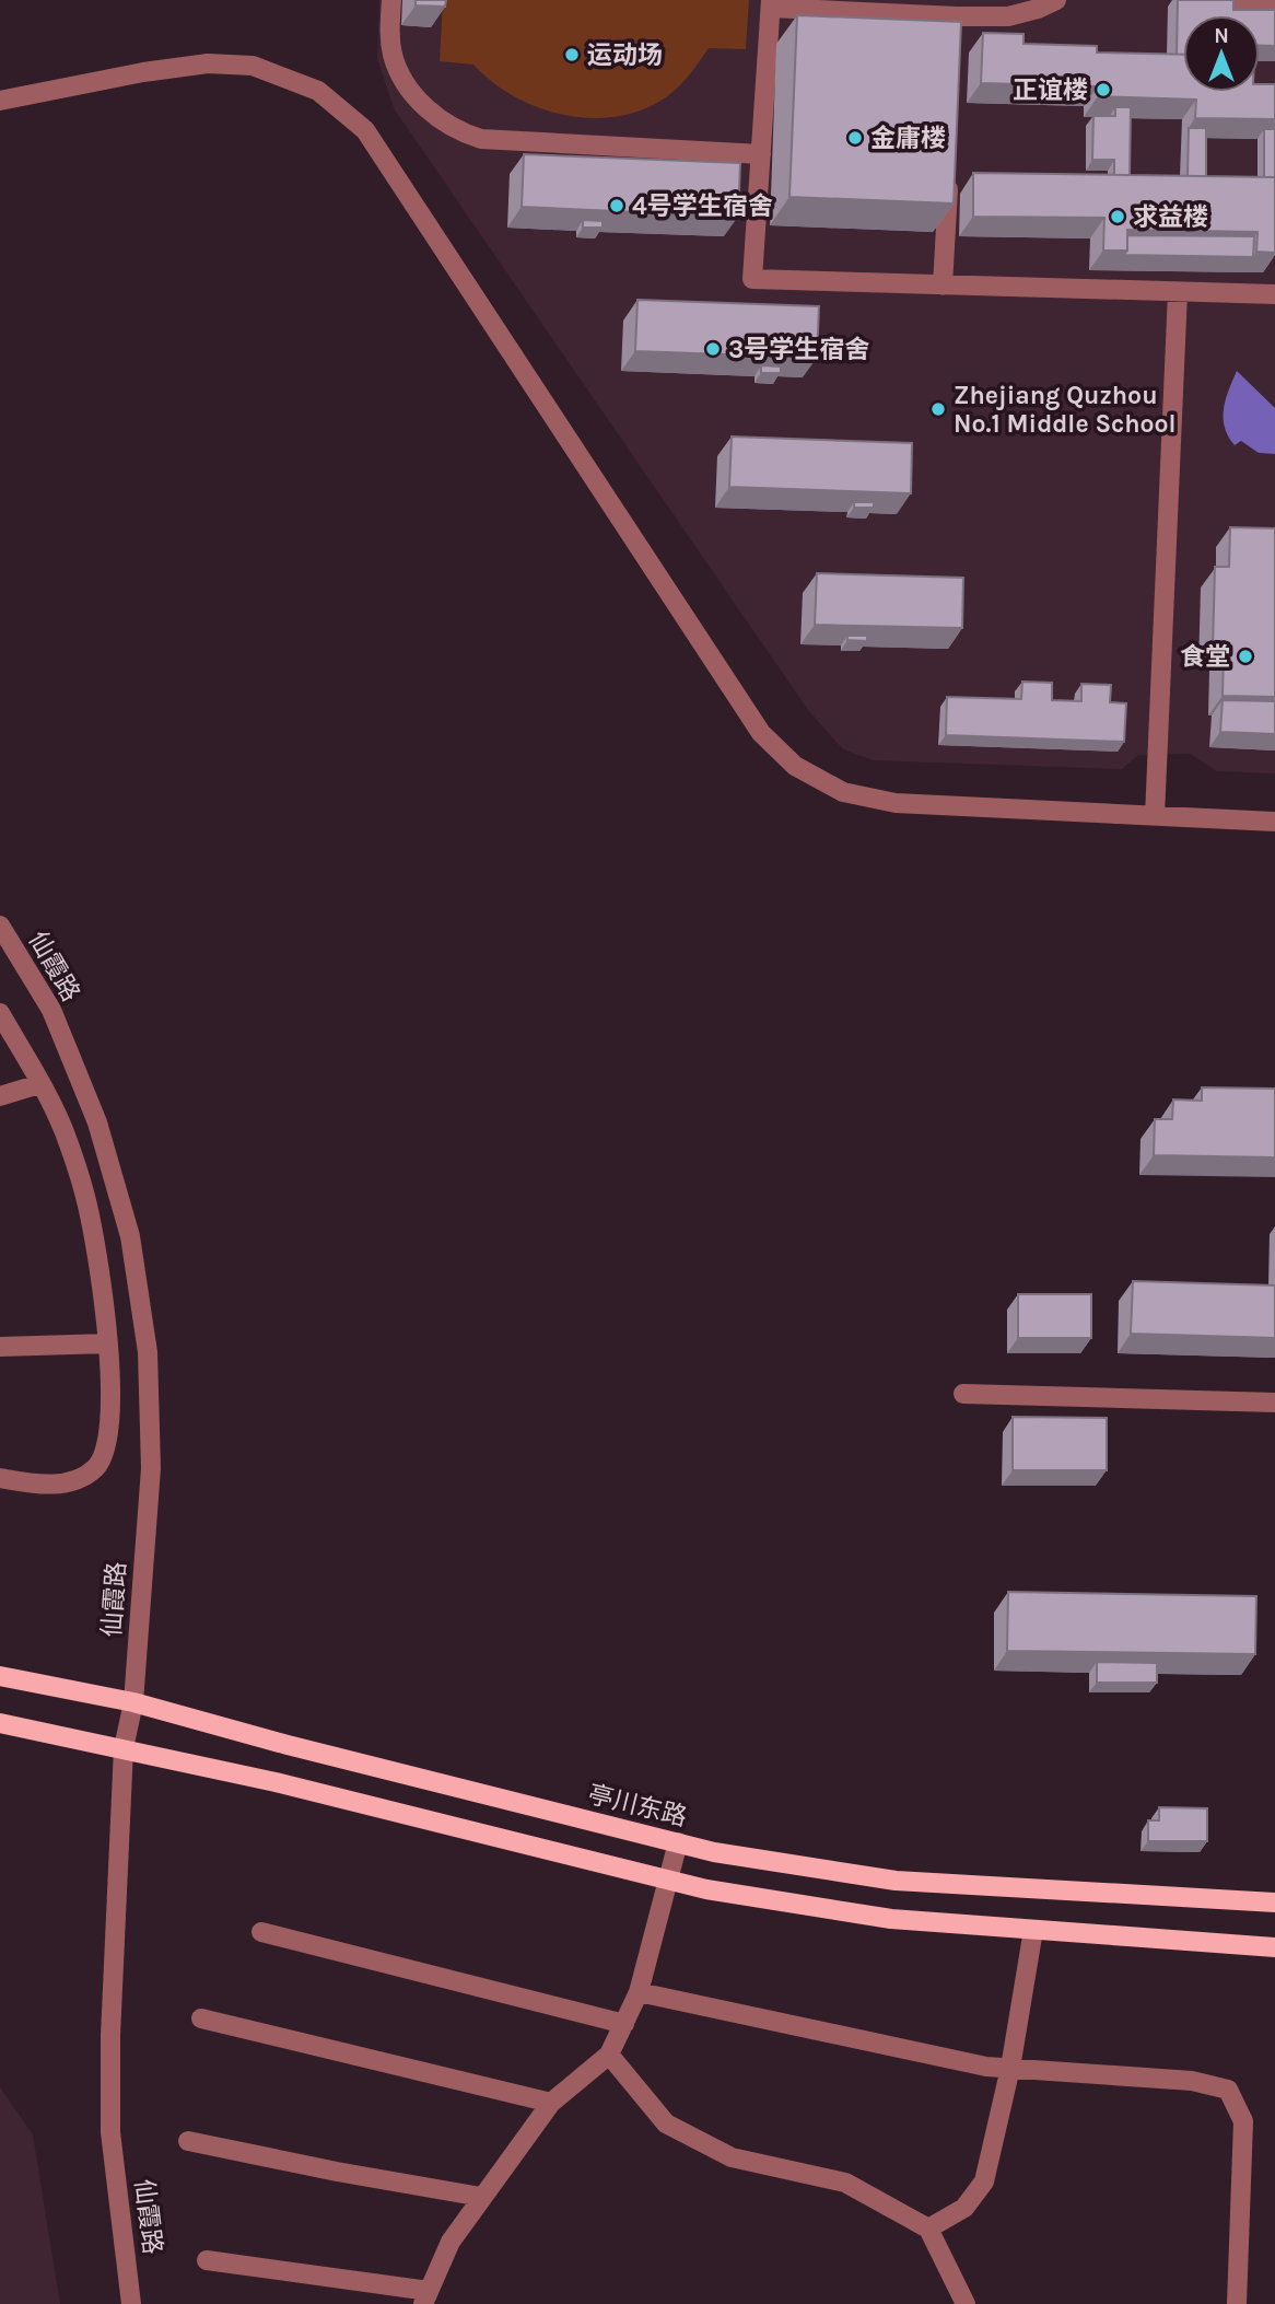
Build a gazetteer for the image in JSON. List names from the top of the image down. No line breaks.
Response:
{"streets":{"main road":["亭川东路"],"street":["仙霞路"]},"crossings":[["仙霞路","亭川东路"]],"places":["运动场","正谊楼","金庸楼","4号学生宿舍","求益楼","3号学生宿舍","Zhejiang Quzhou No.1 Middle School","食堂"],"north":"top"}
